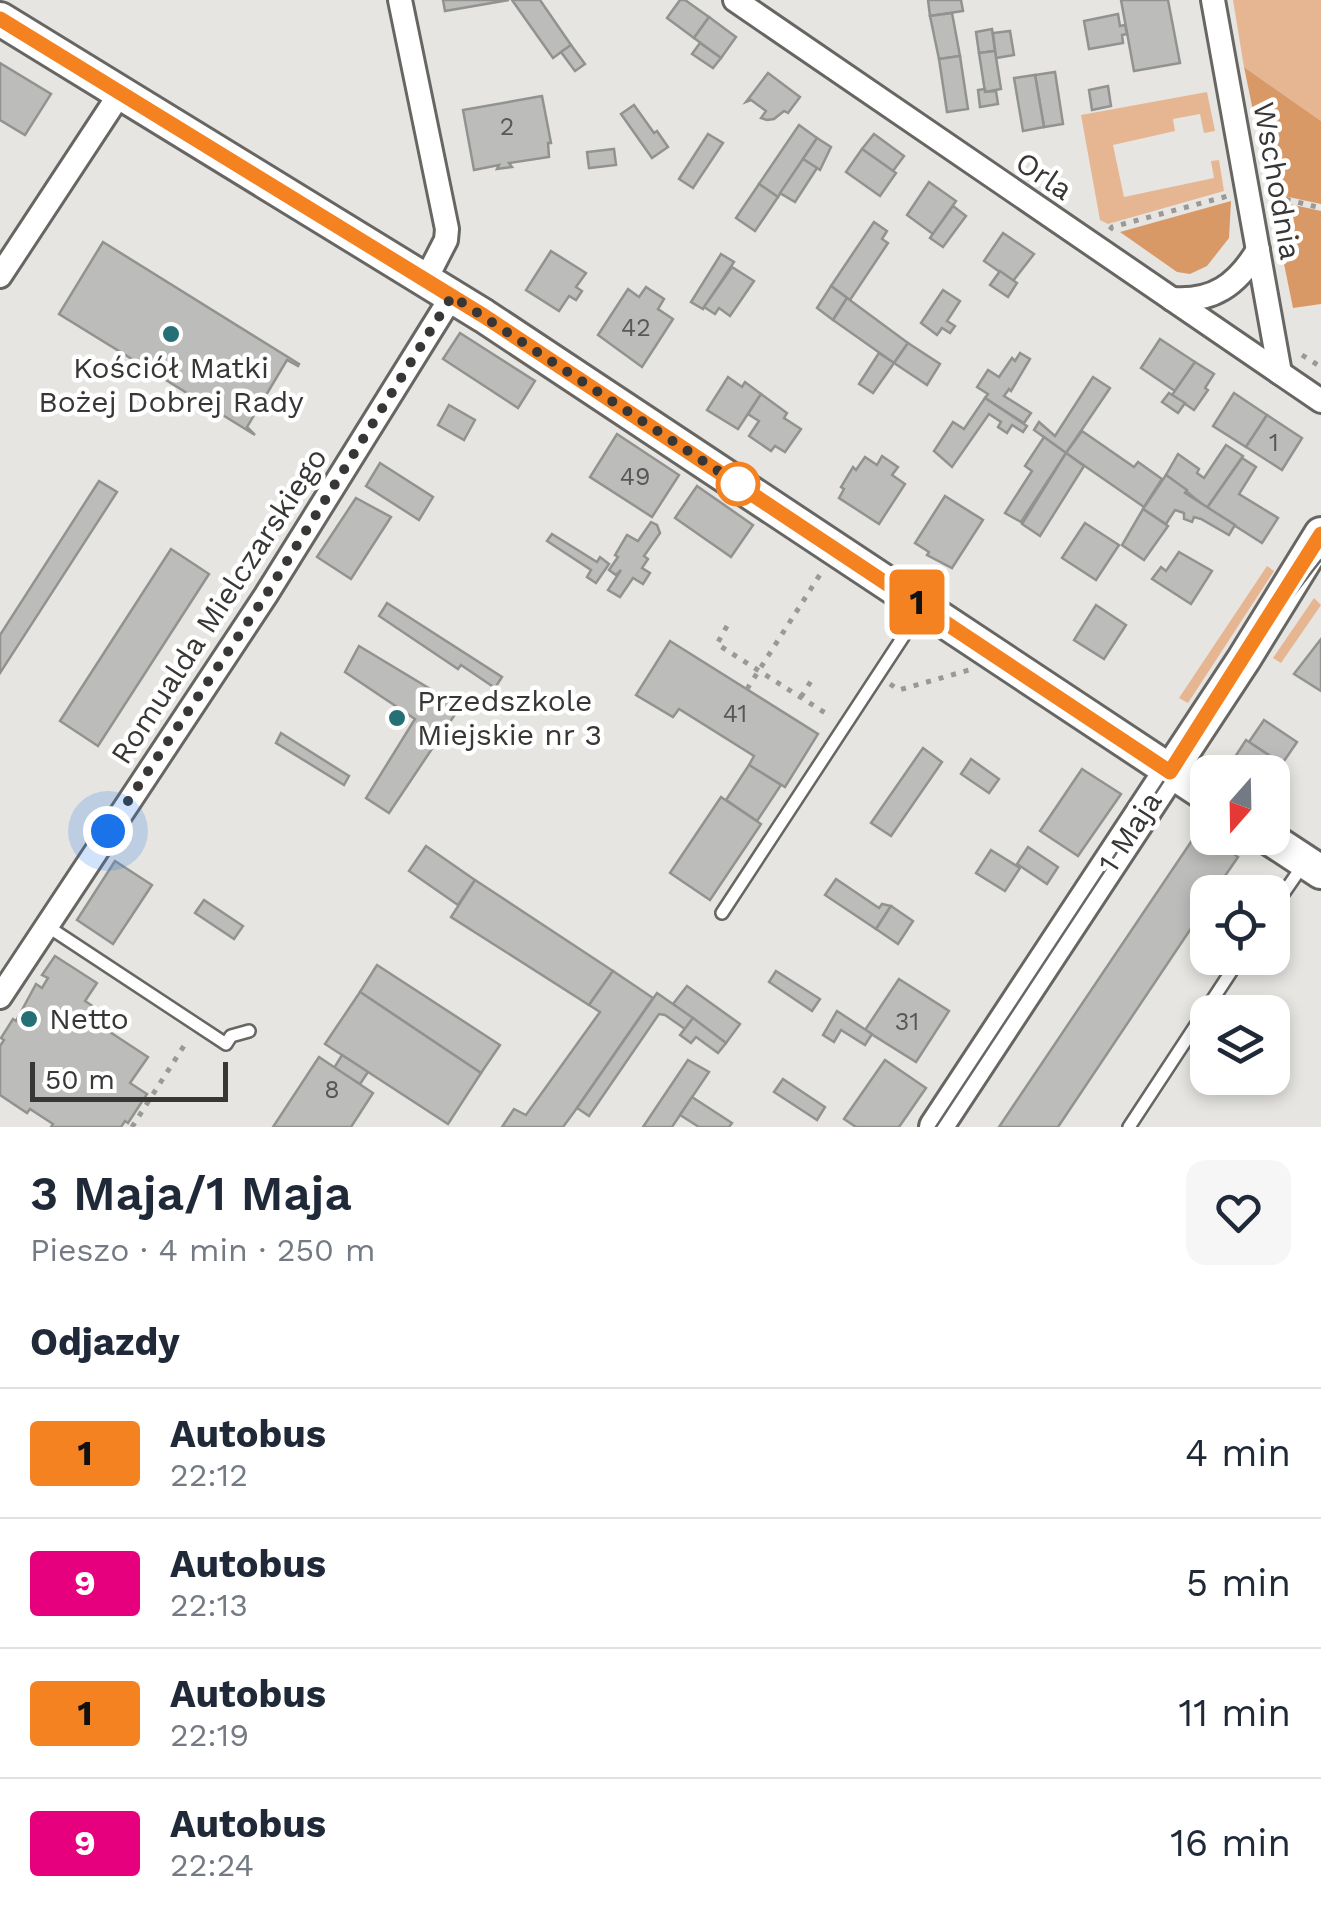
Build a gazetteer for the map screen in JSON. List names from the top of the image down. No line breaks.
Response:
{"streets":{"main road":["1 Maja"],"street":["Orla","Wschodnia","Romualda Mielczarskiego"]},"crossings":[["Orla","Wschodnia"]],"places":["Kościół Matki Bożej Dobrej Rady","Przedszkole Miejskie nr 3","Netto"],"lines":["bus line 1"],"house_numbers":["2","42","1","49","41","31","8"],"scale_bar":"50 m","north":"bottom","page":{"on_map":"1","scale":"50 m","heading":[["3 Maja/1 Maja","Pieszo · 4 min · 250 m"],"Odjazdy"],"list":[{"mark":"1","name":"Autobus","note":"22:12","value":"4 min"},{"mark":"9","name":"Autobus","note":"22:13","value":"5 min"},{"mark":"1","name":"Autobus","note":"22:19","value":"11 min"},{"mark":"9","name":"Autobus","note":"22:24","value":"16 min"}]}}
